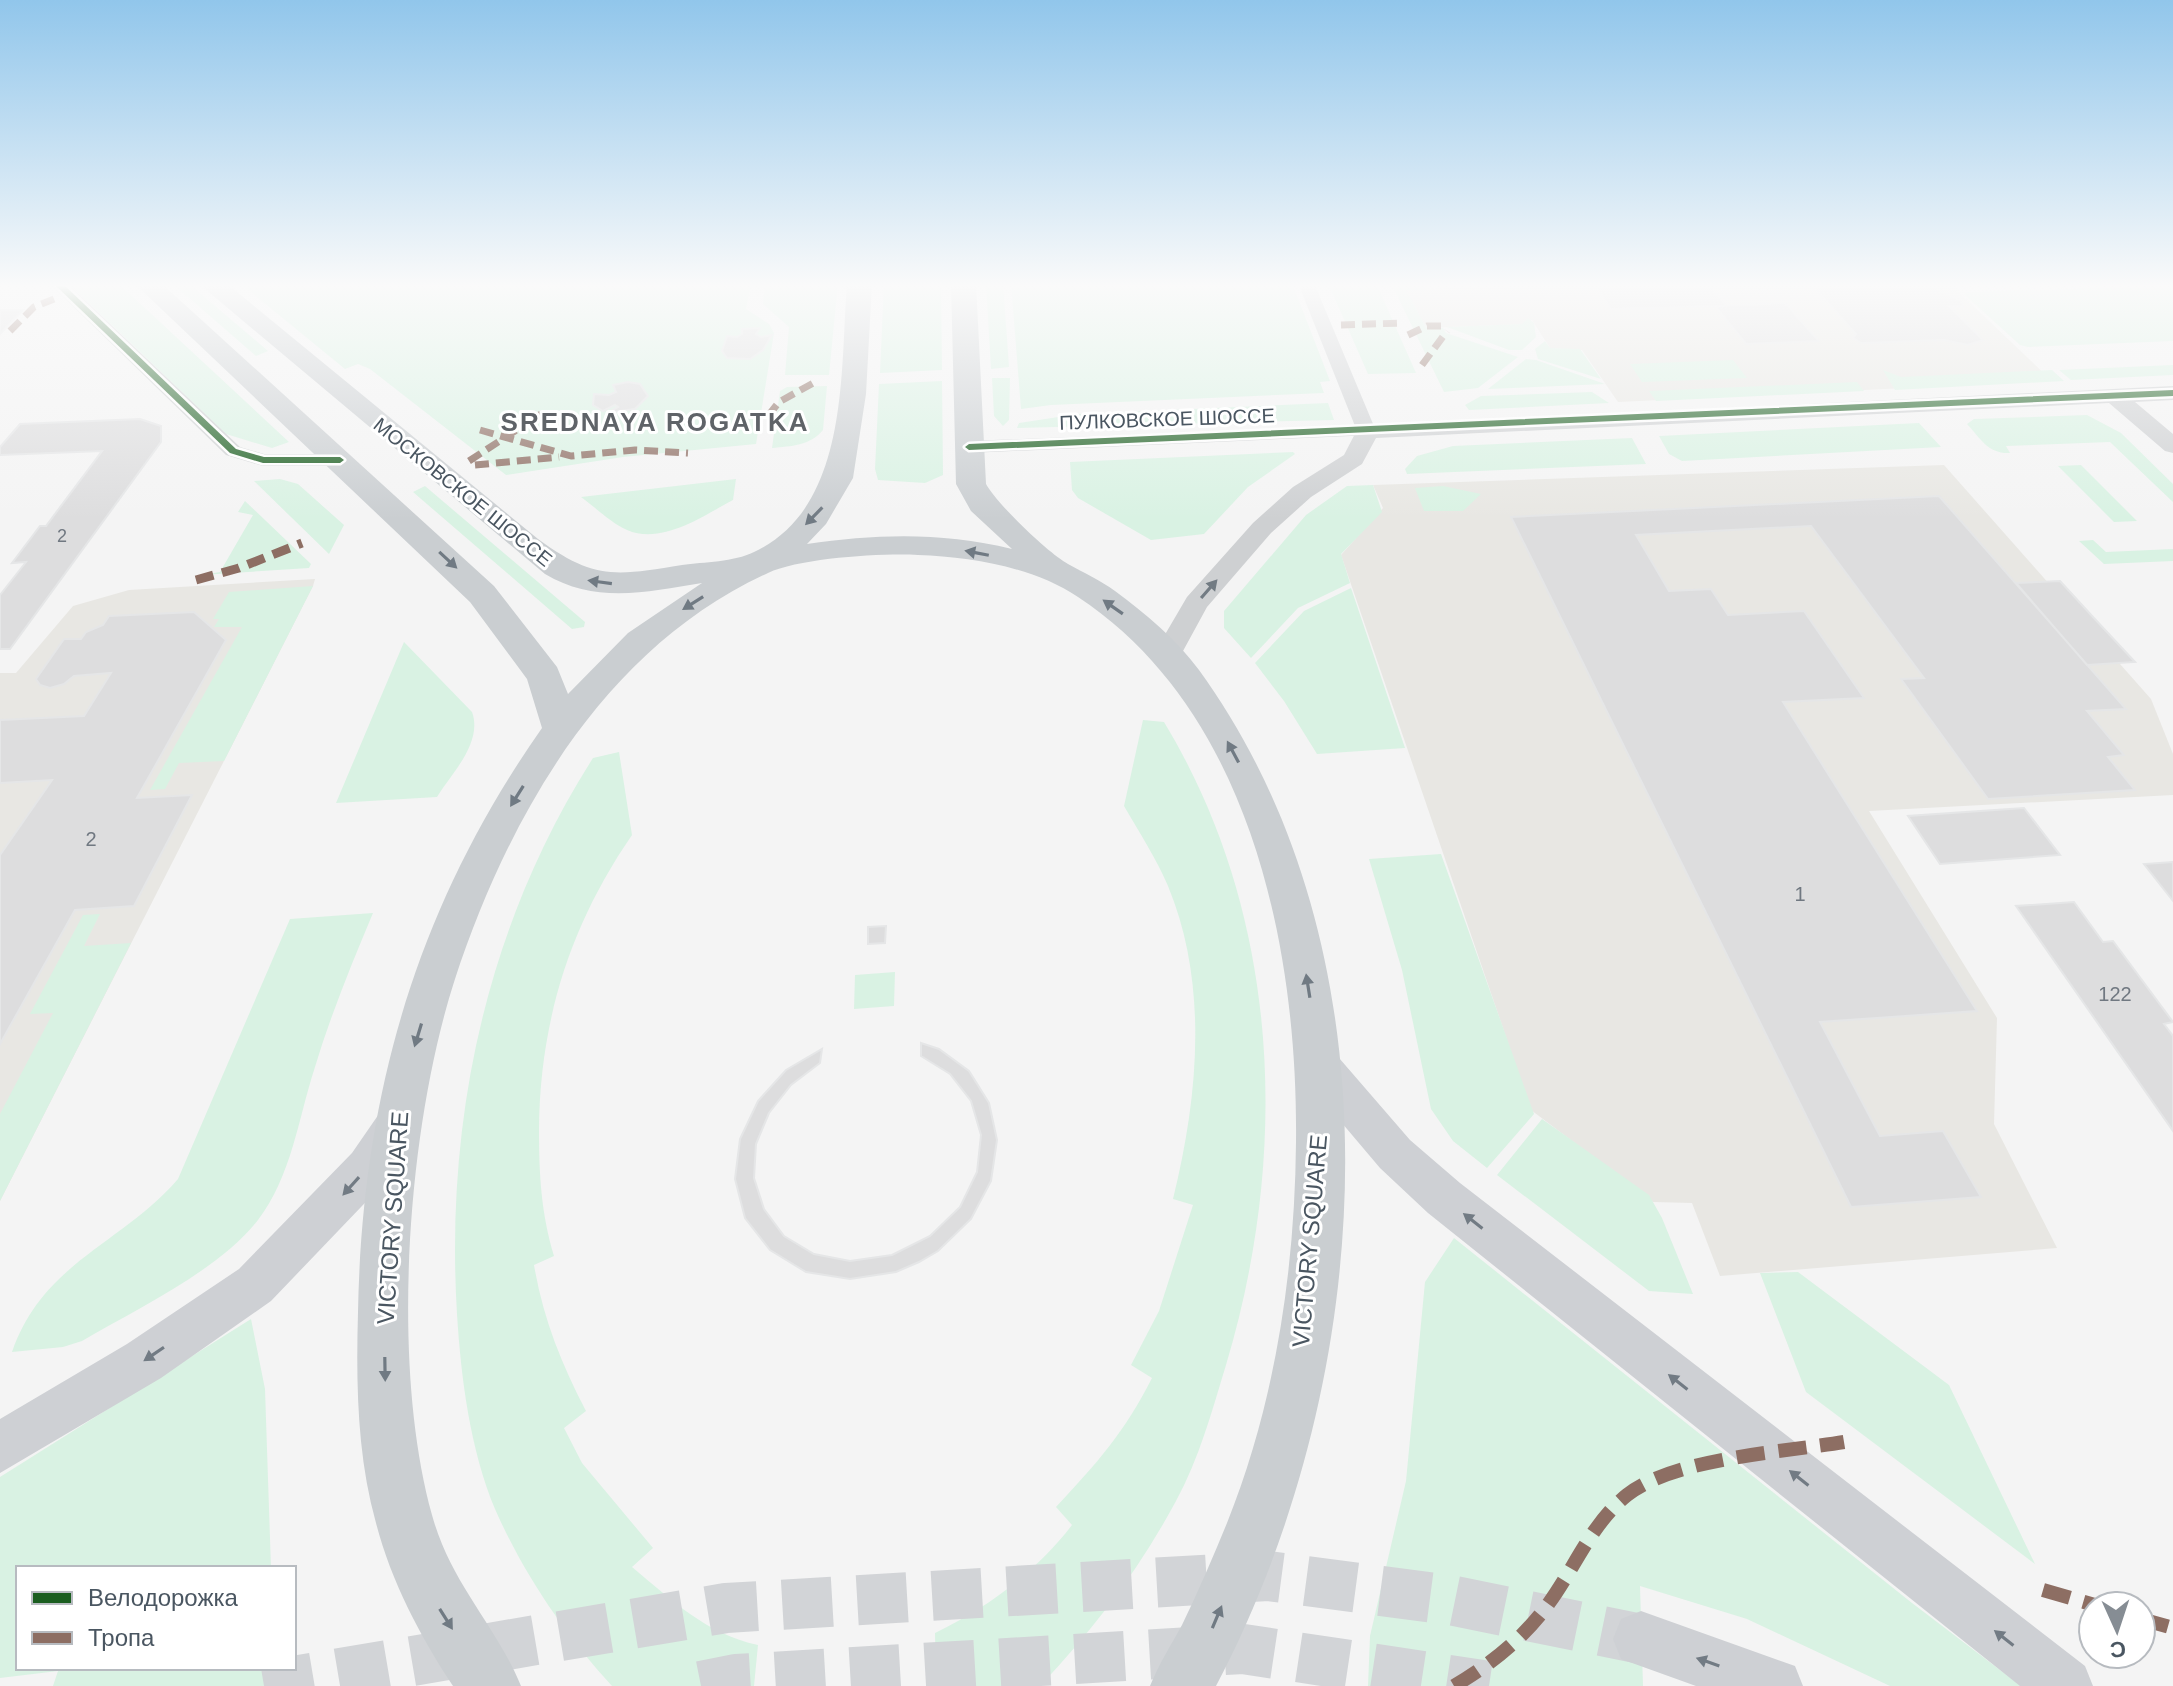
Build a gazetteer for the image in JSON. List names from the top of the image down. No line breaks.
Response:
{"streets":{"main road":["МОСКОВСКОЕ ШОССЕ","VICTORY SQUARE"],"street":["ПУЛКОВСКОЕ ШОССЕ"]},"crossings":[["МОСКОВСКОЕ ШОССЕ","VICTORY SQUARE"]],"one_way":["МОСКОВСКОЕ ШОССЕ"],"districts":["SREDNAYA ROGATKA"],"house_numbers":["2","2","1","122"],"legend":["Велодорожка","Тропа"],"north":"bottom"}
